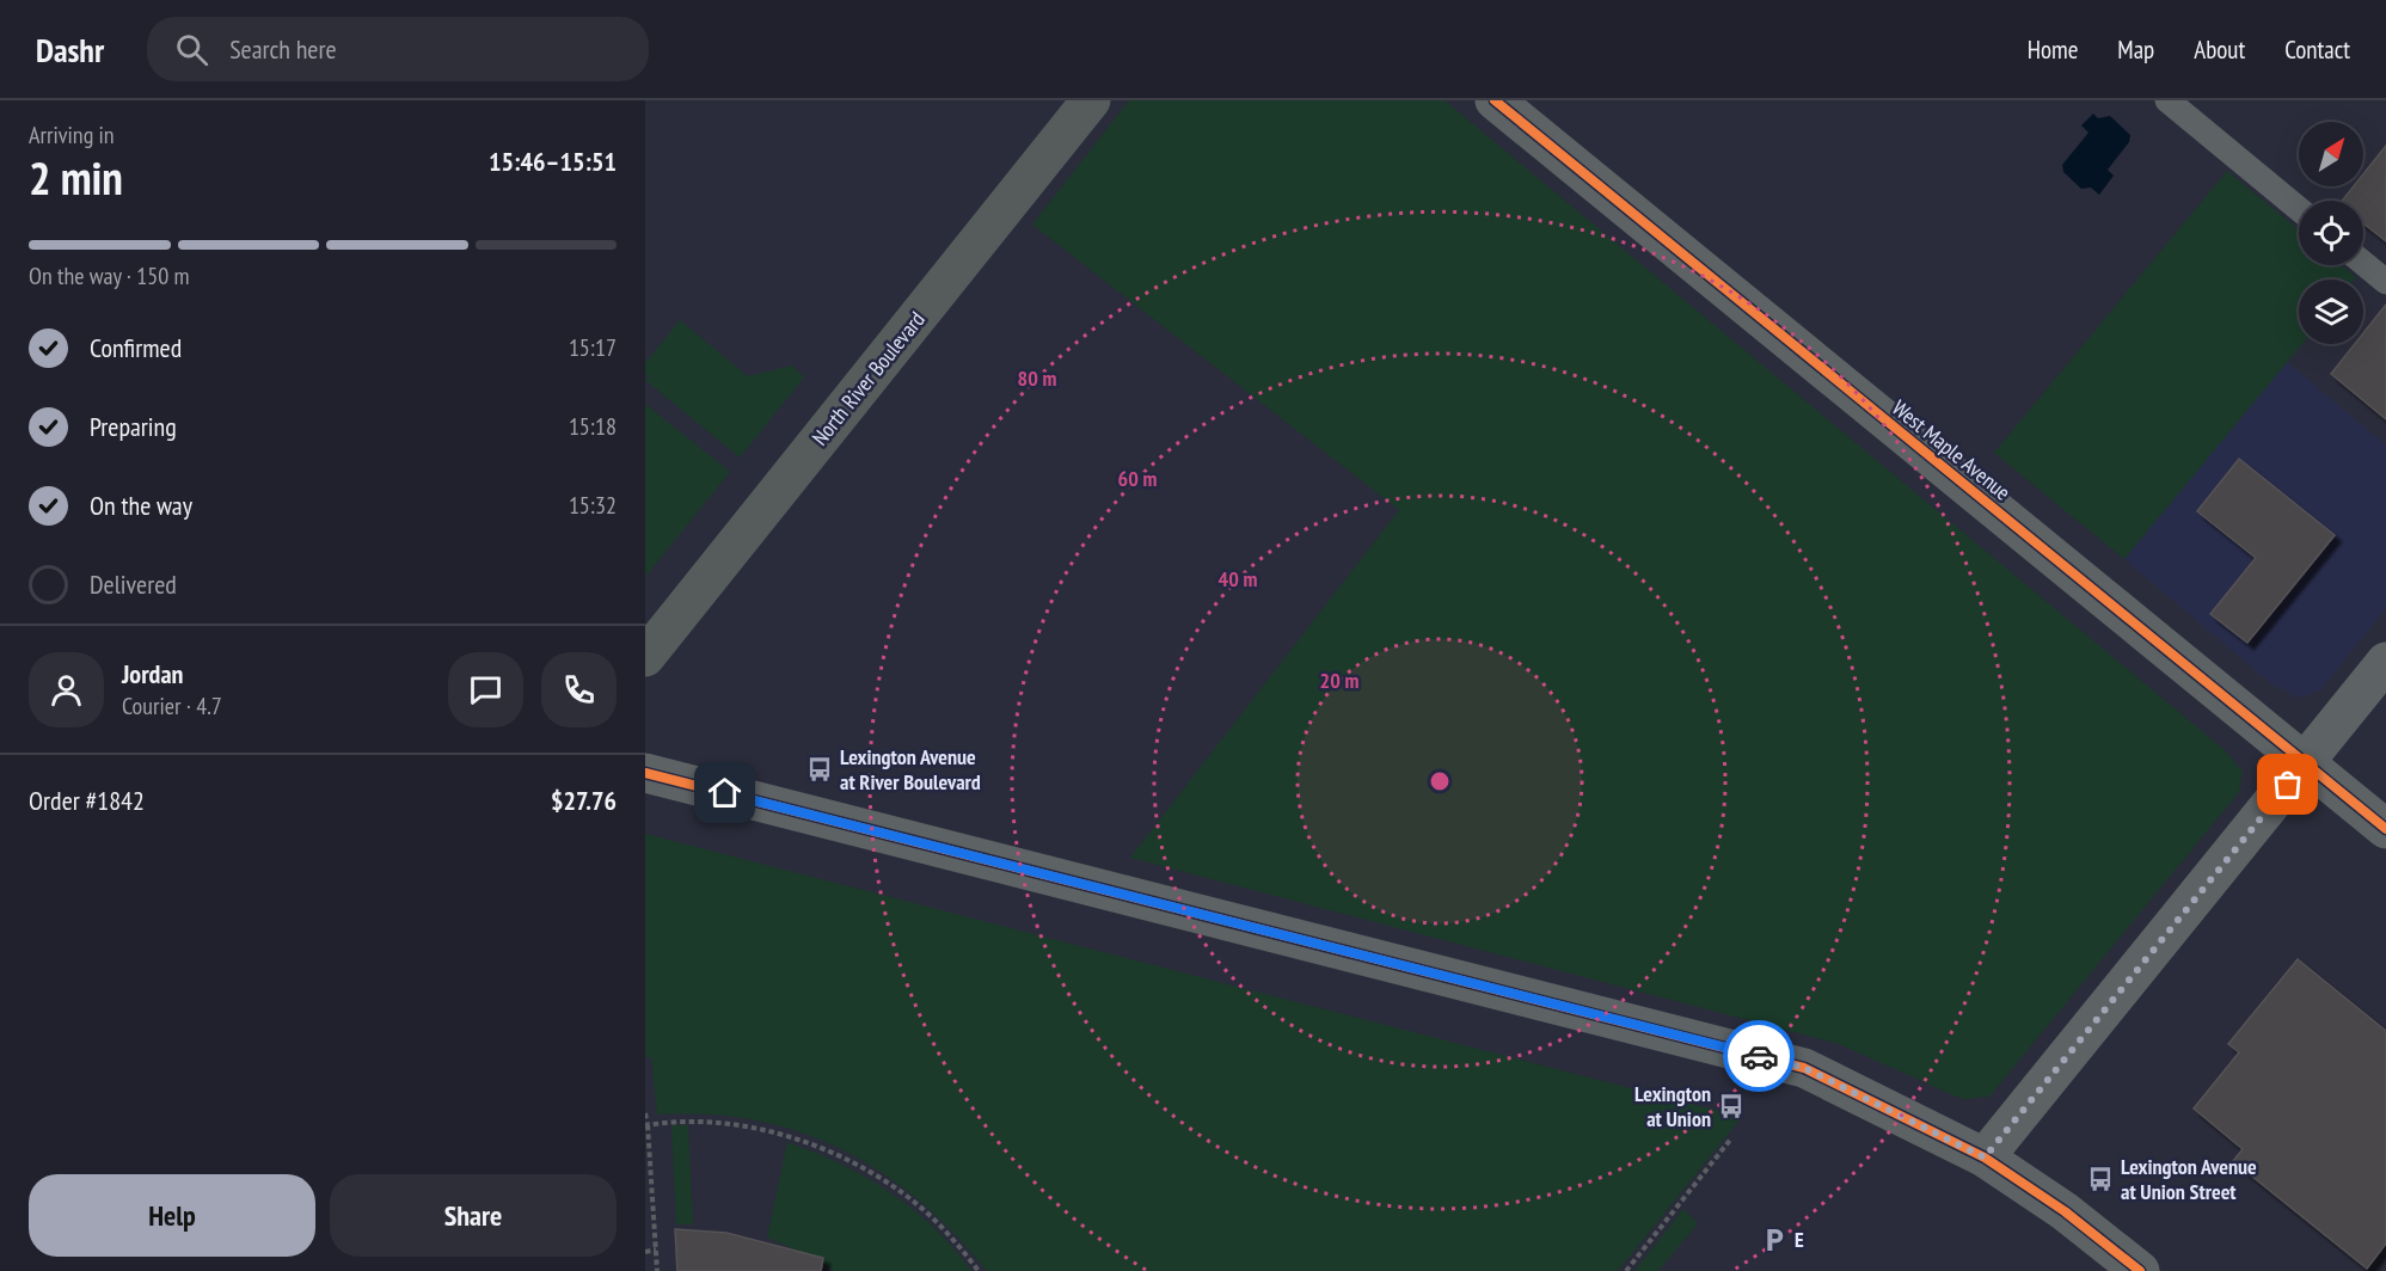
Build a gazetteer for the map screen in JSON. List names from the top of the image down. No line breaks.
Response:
{"streets":{"main road":["North River Boulevard"],"street":["West Maple Avenue"]},"places":{"bus stop":["Lexington Avenue at River Boulevard","Lexington at Union","Lexington Avenue at Union Street"],"parking":["E"]},"north":"top right","page":{"header":"Dashr","search":"Search here","nav":["Home","Map","About","Contact"],"heading":["2 min","Arriving in","15:46–15:51"],"panel":["Jordan","Courier · 4.7","Order #1842","$27.76"],"bar":"On the way · 150 m","list":[["Confirmed","15:17"],["Preparing","15:18"],["On the way","15:32"],"Delivered"],"buttons":["Help","Share"]},"rings":["80 m","60 m","40 m","20 m"]}
